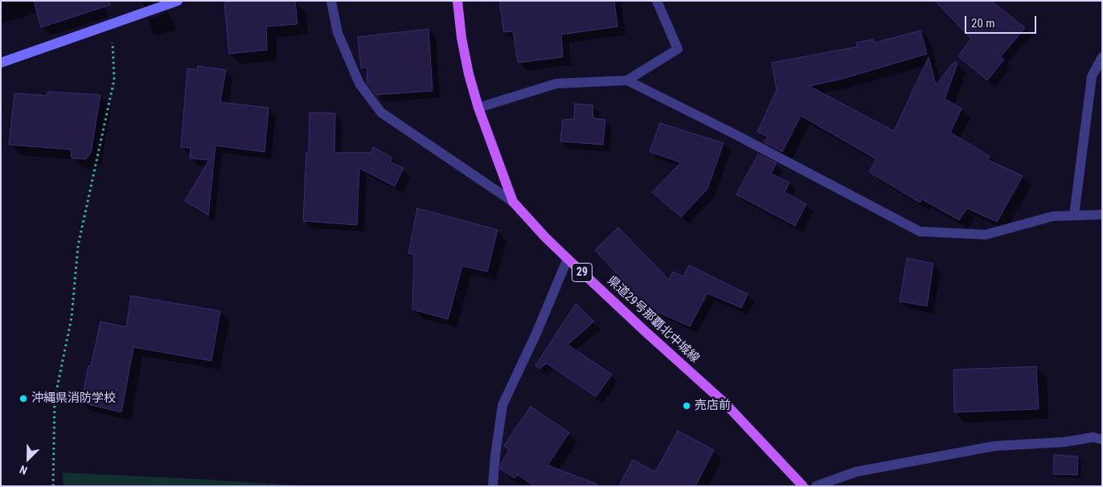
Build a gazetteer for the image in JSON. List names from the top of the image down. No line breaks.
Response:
{"streets":{"main road":["29","県道29号那覇北中城線"]},"places":["沖縄県消防学校","売店前"],"scale_bar":"20 m","north":"bottom left"}
